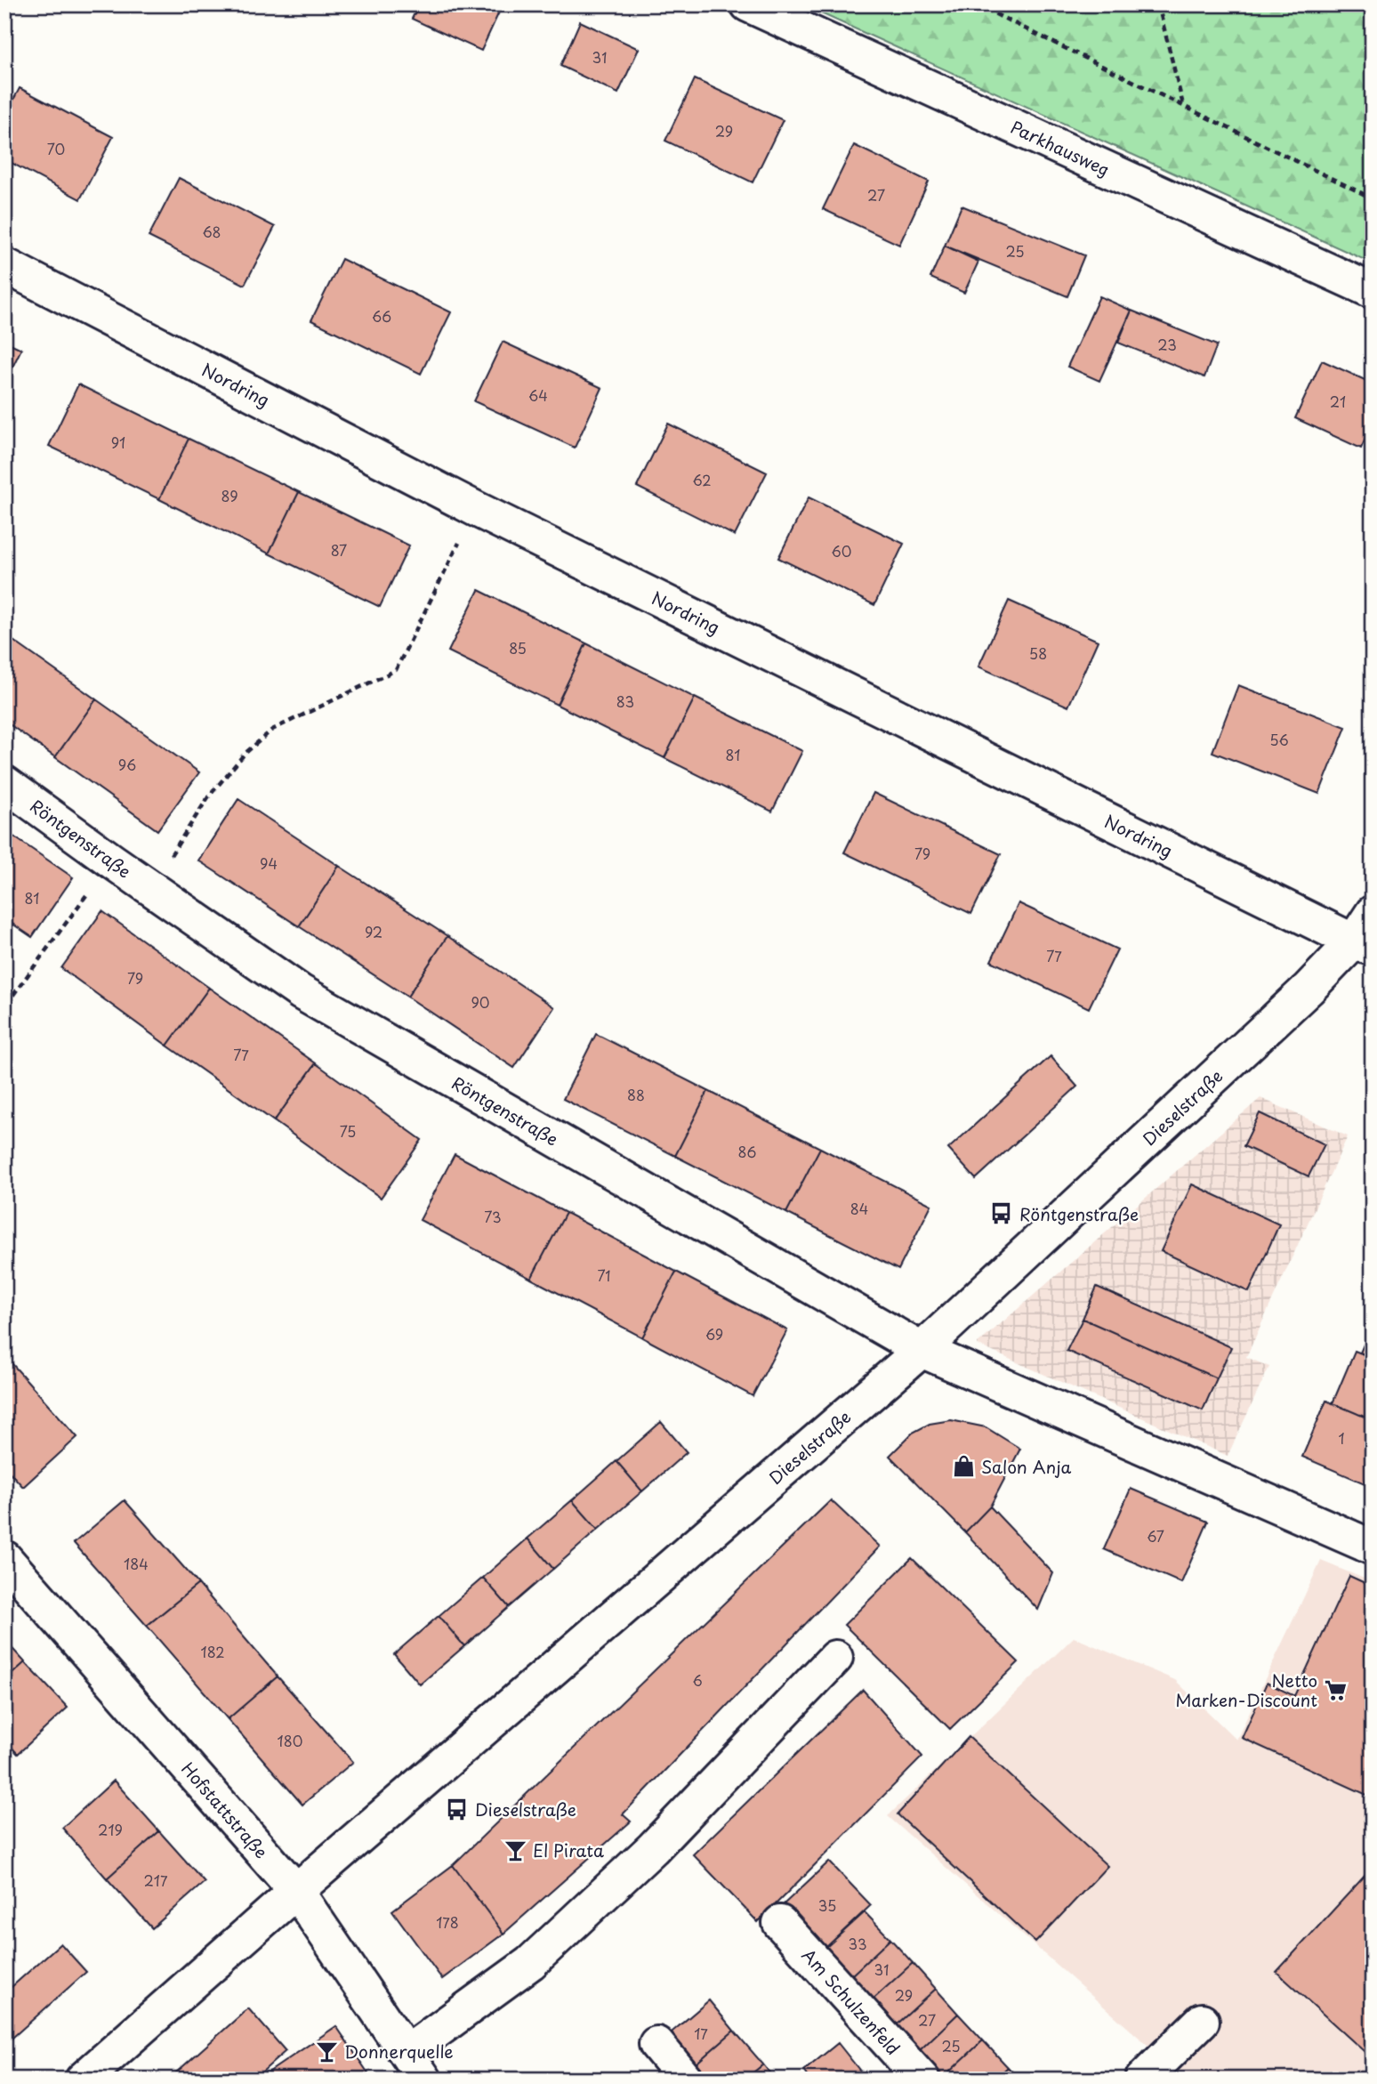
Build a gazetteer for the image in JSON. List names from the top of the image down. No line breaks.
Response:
{"streets":{"street":["Parkhausweg","Nordring","Röntgenstraße","Dieselstraße","Hofstattstraße","Am Schulzenfeld"]},"crossings":[["Nordring","Dieselstraße"],["Röntgenstraße","Dieselstraße"],["Dieselstraße","Hofstattstraße"]],"places":{"bus stop":["Röntgenstraße","Dieselstraße"],"shop":["Salon Anja"],"supermarket":["Netto Marken-Discount"],"bar":["El Pirata","Donnerquelle"]},"house_numbers":["31","29","70","27","68","25","66","23","64","21","91","62","89","87","60","85","58","83","56","81","96","79","94","81","92","77","79","90","77","88","75","86","84","73","71","69","1","67","184","182","6","180","219","217","35","178","33","31","29","27","17","25"]}
